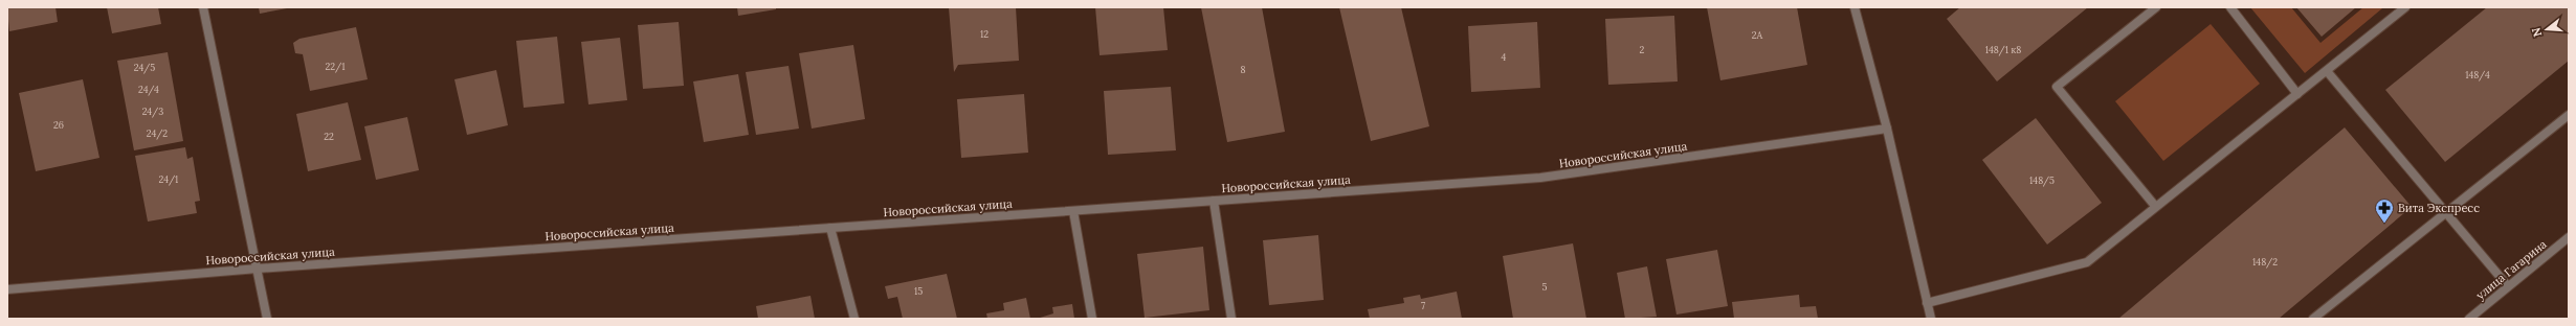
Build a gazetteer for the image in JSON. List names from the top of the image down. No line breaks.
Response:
{"streets":{"street":["Новороссийская улица","улица Гагарина"]},"places":{"pharmacy":["Вита Экспресс"]},"house_numbers":["12","2А","2","148/1 к8","4","22/1","24/5","8","148/4","24/4","24/3","26","24/2","22","24/1","148/5","148/2","5","15","7"],"north":"left"}
